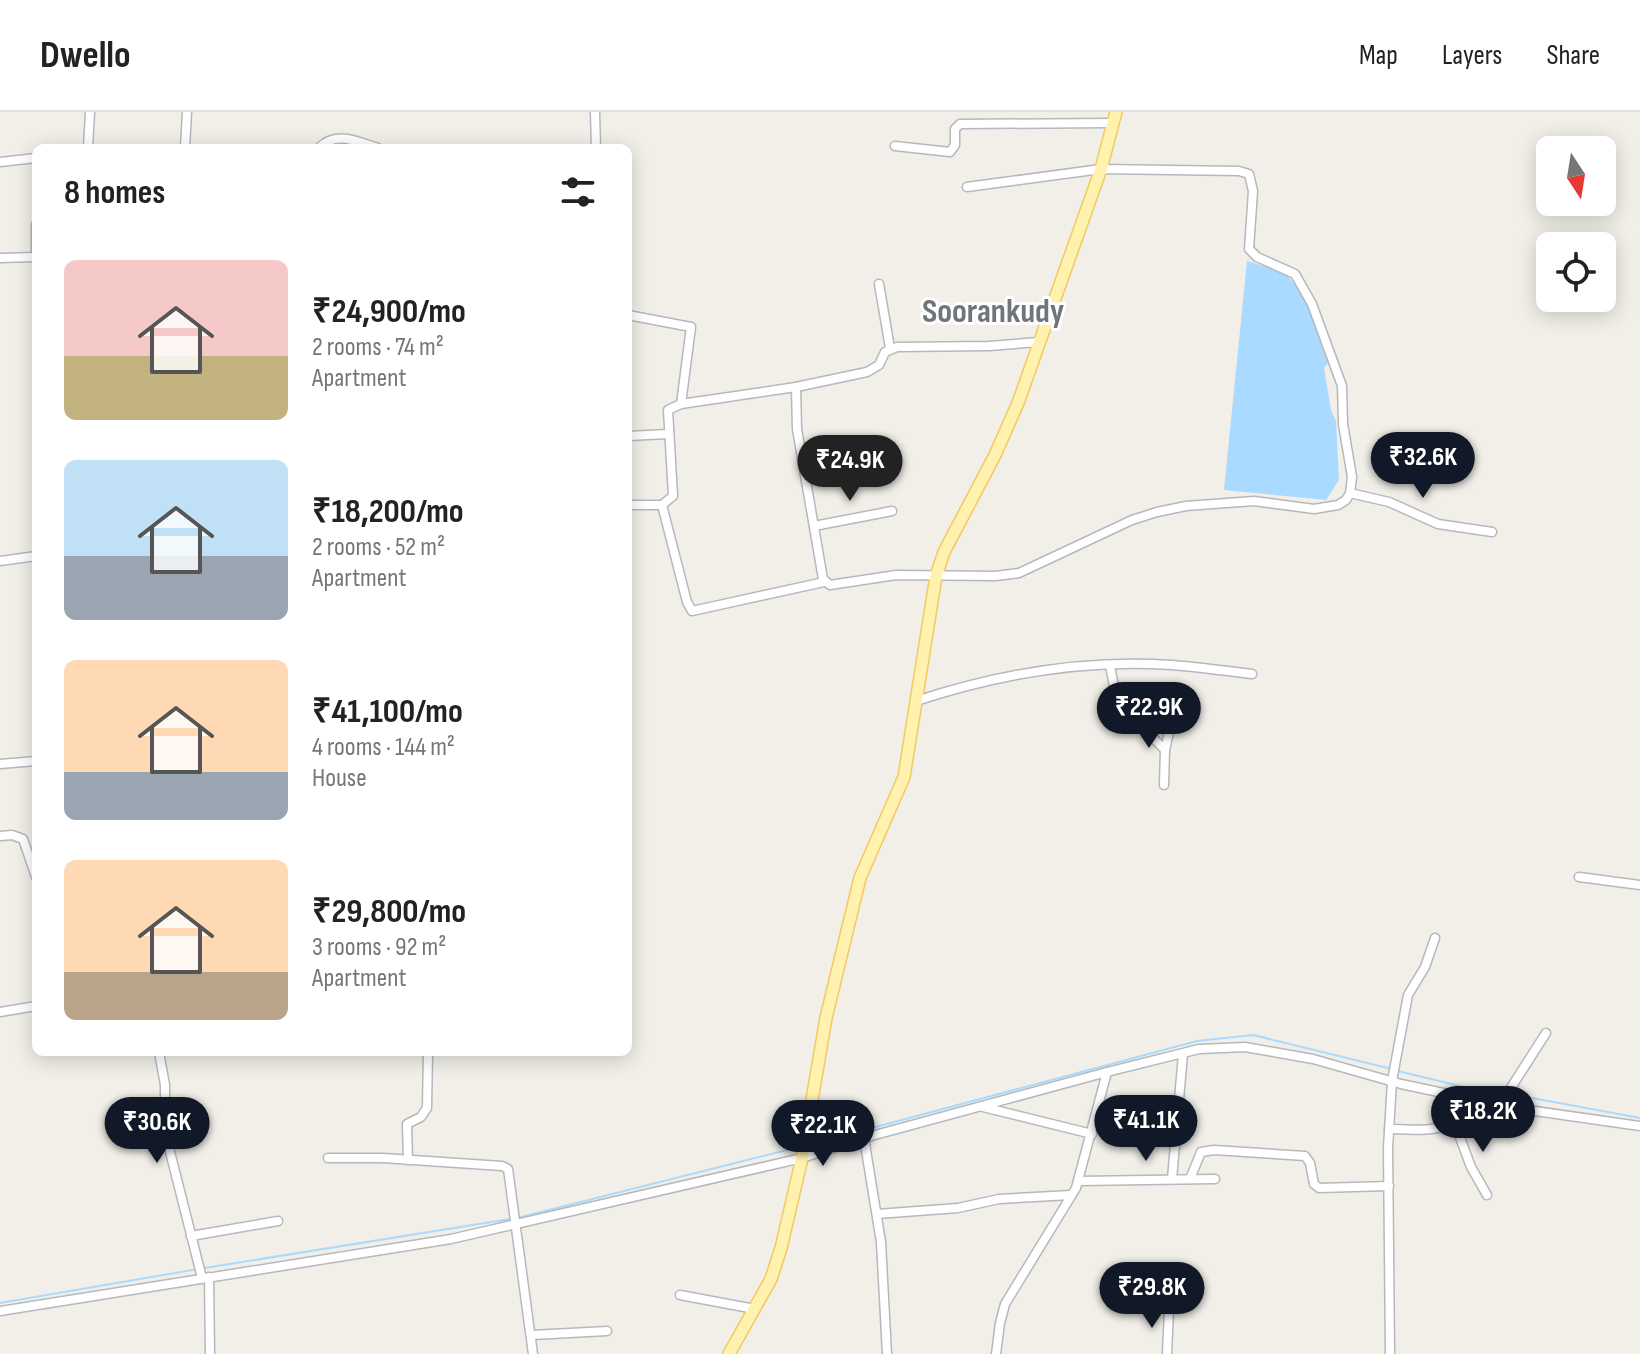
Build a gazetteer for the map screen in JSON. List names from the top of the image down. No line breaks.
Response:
{"districts":["Soorankudy"],"north":"bottom","page":{"header":"Dwello","nav":["Map","Layers","Share"],"heading":"8 homes","list":[{"name":"₹24,900/mo","note":"2 rooms · 74 m² · Apartment"},{"name":"₹18,200/mo","note":"2 rooms · 52 m² · Apartment"},{"name":"₹41,100/mo","note":"4 rooms · 144 m² · House"},{"name":"₹29,800/mo","note":"3 rooms · 92 m² · Apartment"}],"price":["₹32.6K","₹24.9K","₹22.9K","₹18.2K","₹41.1K","₹30.6K","₹22.1K","₹29.8K"]}}
